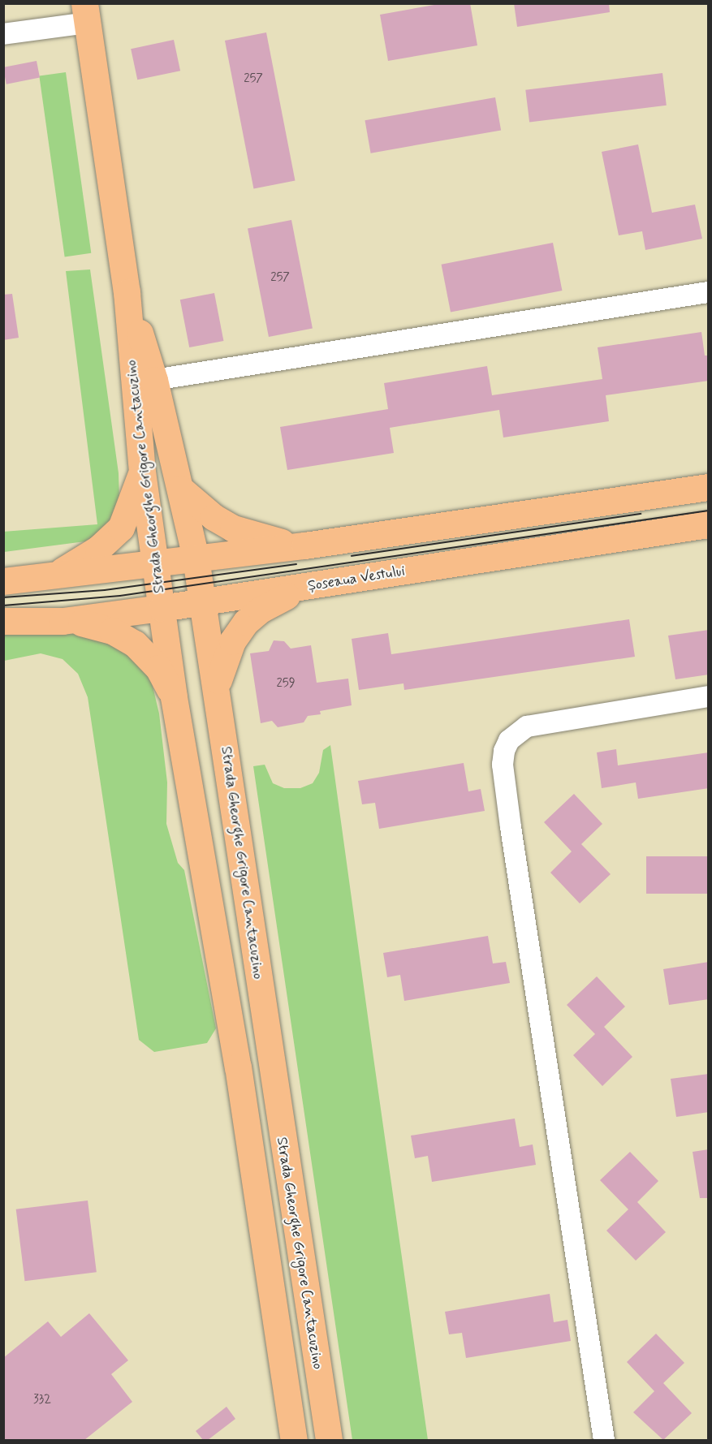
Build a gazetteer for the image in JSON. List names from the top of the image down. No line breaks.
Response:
{"streets":{"main road":["Strada Gheorghe Grigore Cantacuzino","Șoseaua Vestului"]},"crossings":[["Strada Gheorghe Grigore Cantacuzino","Șoseaua Vestului"]],"house_numbers":["257","257","259","332"]}
